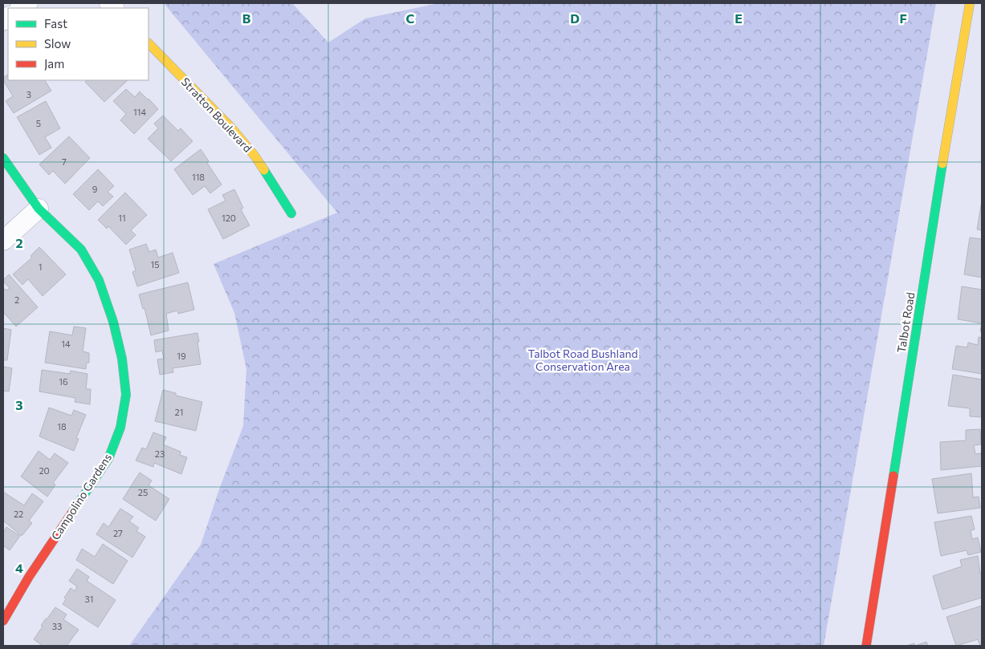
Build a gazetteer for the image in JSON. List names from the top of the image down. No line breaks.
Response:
{"streets":{"street":["Stratton Boulevard","Talbot Road","Campolino Gardens"]},"parks":["Talbot Road Bushland Conservation Area"],"house_numbers":["3","114","5","7","118","9","11","120","15","1","2","14","19","16","21","18","23","20","25","22","27","31","33"],"legend":["Fast","Slow","Jam"],"grid":{"columns":["B","C","D","E","F"],"rows":["2","3","4"]}}
